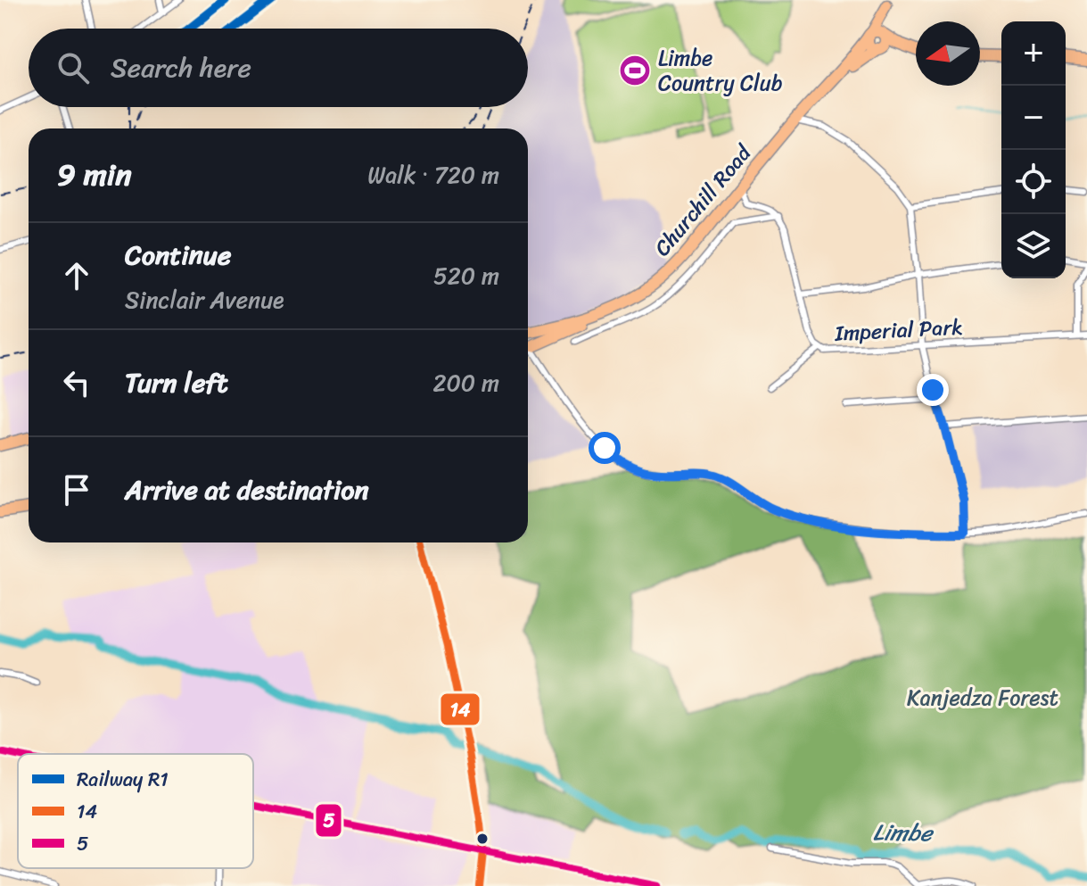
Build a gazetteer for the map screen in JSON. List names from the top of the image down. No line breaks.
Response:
{"streets":{"highway":["Churchill Road"],"street":["Imperial Park"]},"water":["Limbe"],"parks":["Kanjedza Forest"],"places":{"sports":["Limbe Country Club"]},"lines":["rail line R1","transit line 14","transit line 5"],"legend":["Railway R1","14","5"],"north":"left","page":{"map_buttons":["+","−"],"search":"Search here","heading":["9 min","Walk · 720 m"],"list":[["Continue","Sinclair Avenue","520 m"],["Turn left","200 m"],"Arrive at destination"]}}
